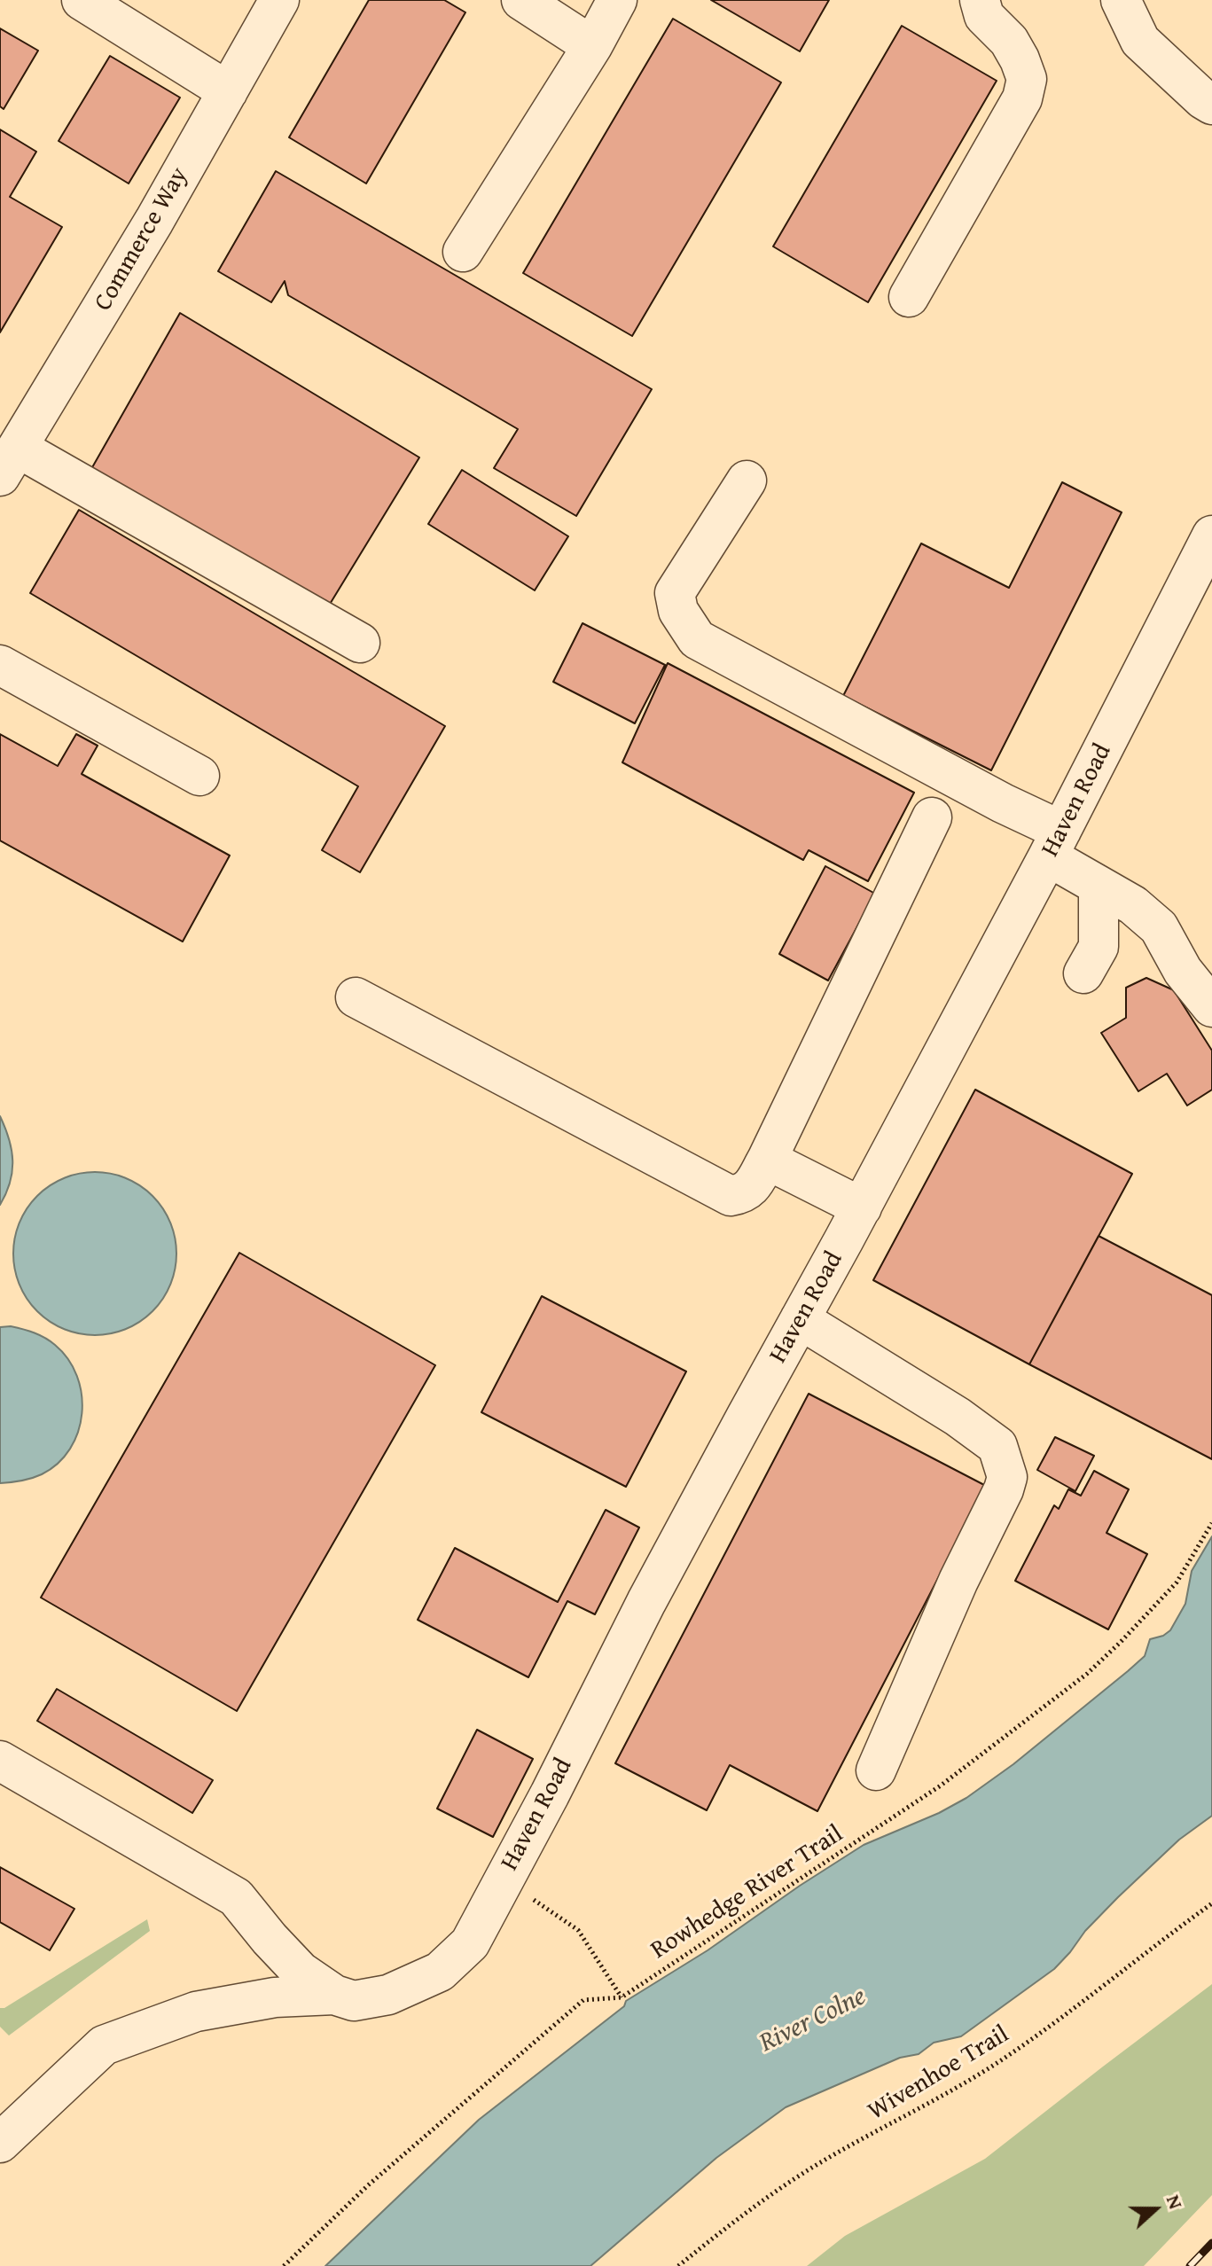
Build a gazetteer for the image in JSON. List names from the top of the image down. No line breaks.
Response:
{"streets":{"street":["Commerce Way","Haven Road"],"path":["Rowhedge River Trail","Wivenhoe Trail"]},"water":["River Colne"],"north":"right"}
